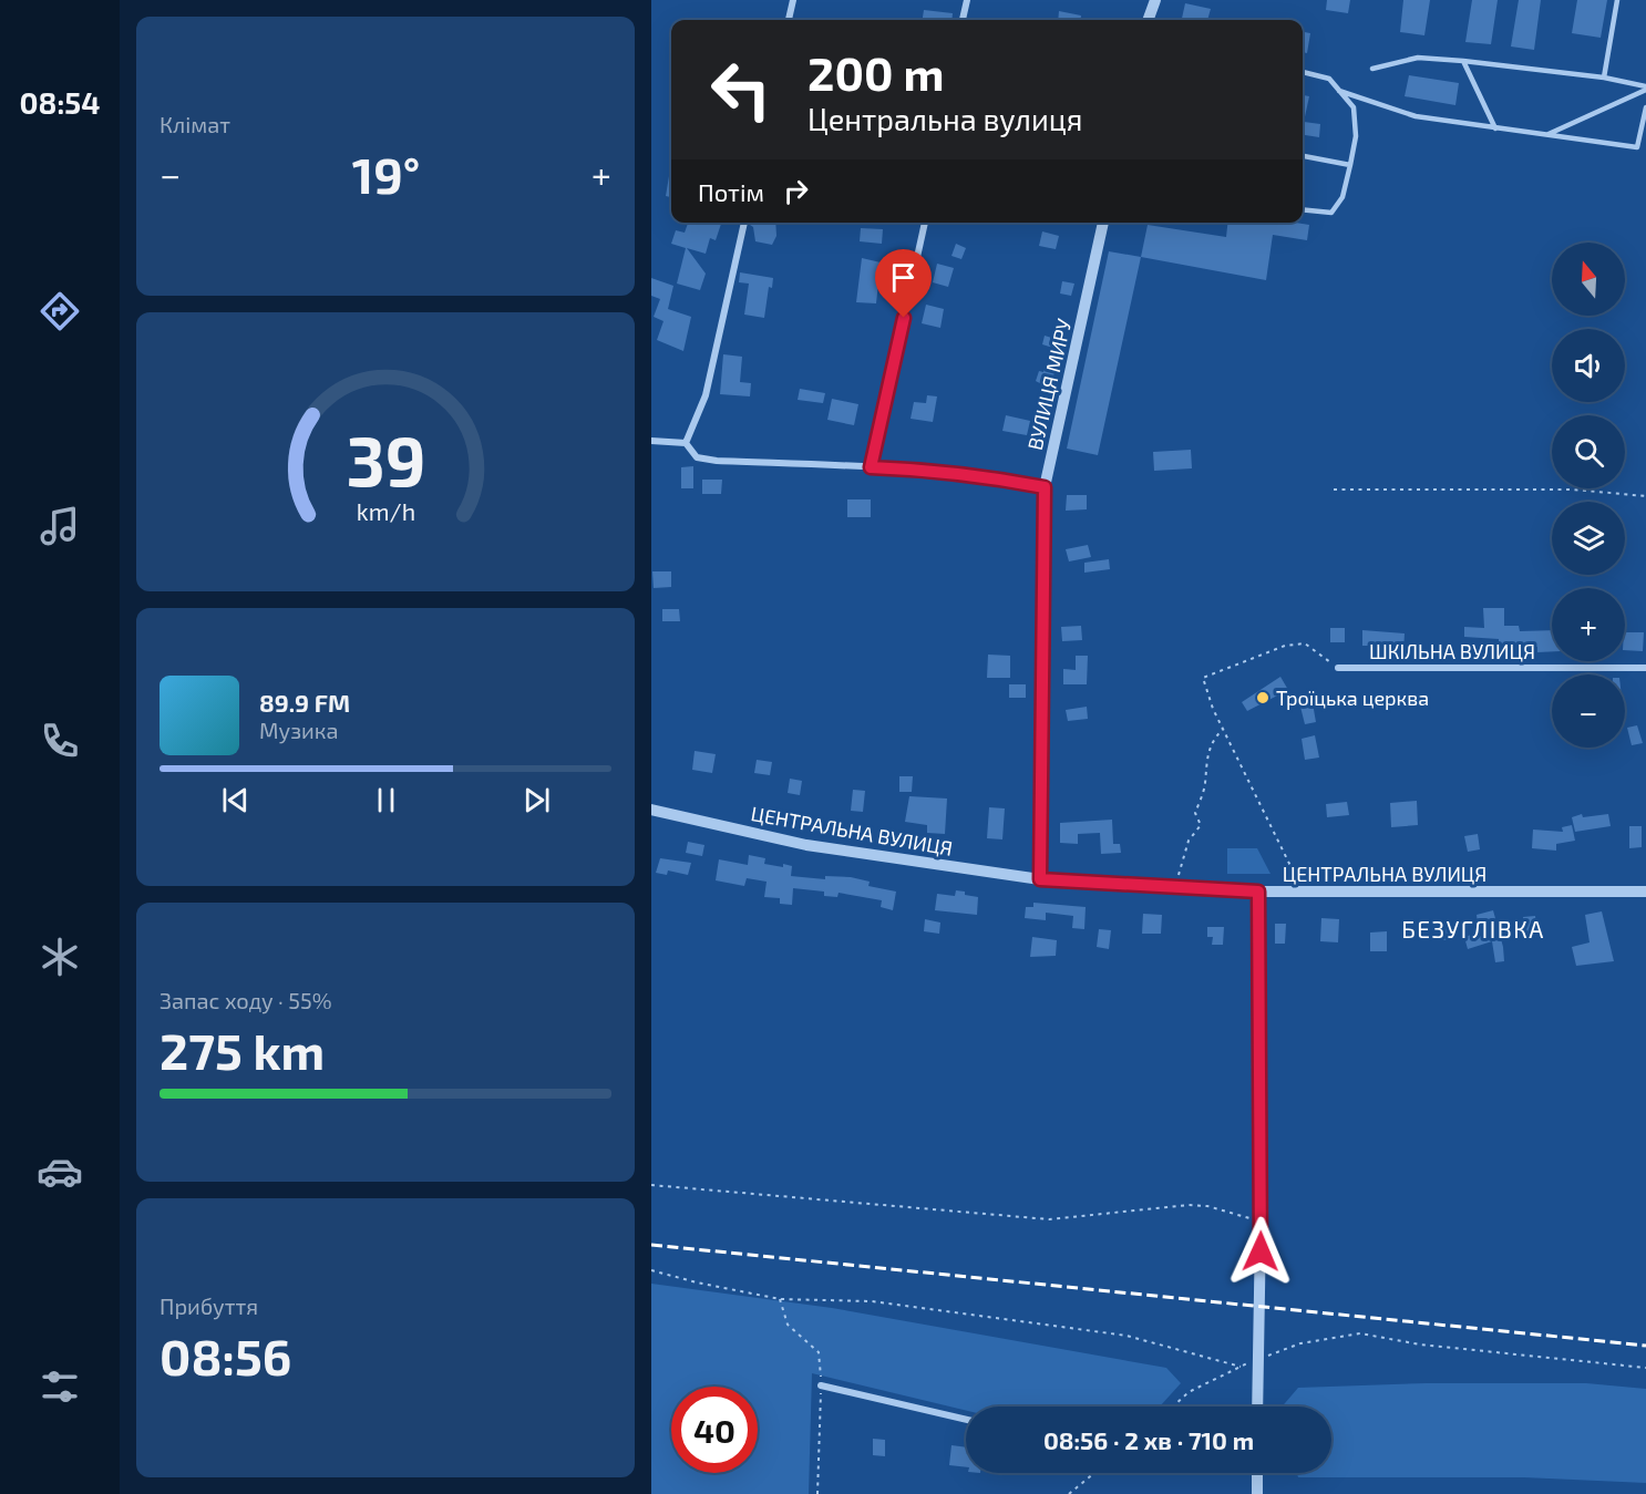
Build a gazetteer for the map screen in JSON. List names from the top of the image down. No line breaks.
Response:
{"streets":{"street":["ВУЛИЦЯ МИРУ","ШКІЛЬНА ВУЛИЦЯ","ЦЕНТРАЛЬНА ВУЛИЦЯ"]},"crossings":[["ВУЛИЦЯ МИРУ","ЦЕНТРАЛЬНА ВУЛИЦЯ"]],"districts":["БЕЗУГЛІВКА"],"places":["Троїцька церква"],"north":"top","page":{"tabs":"08:54","tile":["Клімат",["Запас ходу · 55%","275 km"],["Прибуття","08:56"]],"turn":["200 m","Центральна вулиця"],"heat":["−","19°","+"],"then":"Потім","map_buttons":["+","−"],"song":["89.9 FM","Музика"],"limit":"40","trip":"08:56 · 2 хв · 710 m","gauge":["39","km/h"]}}
